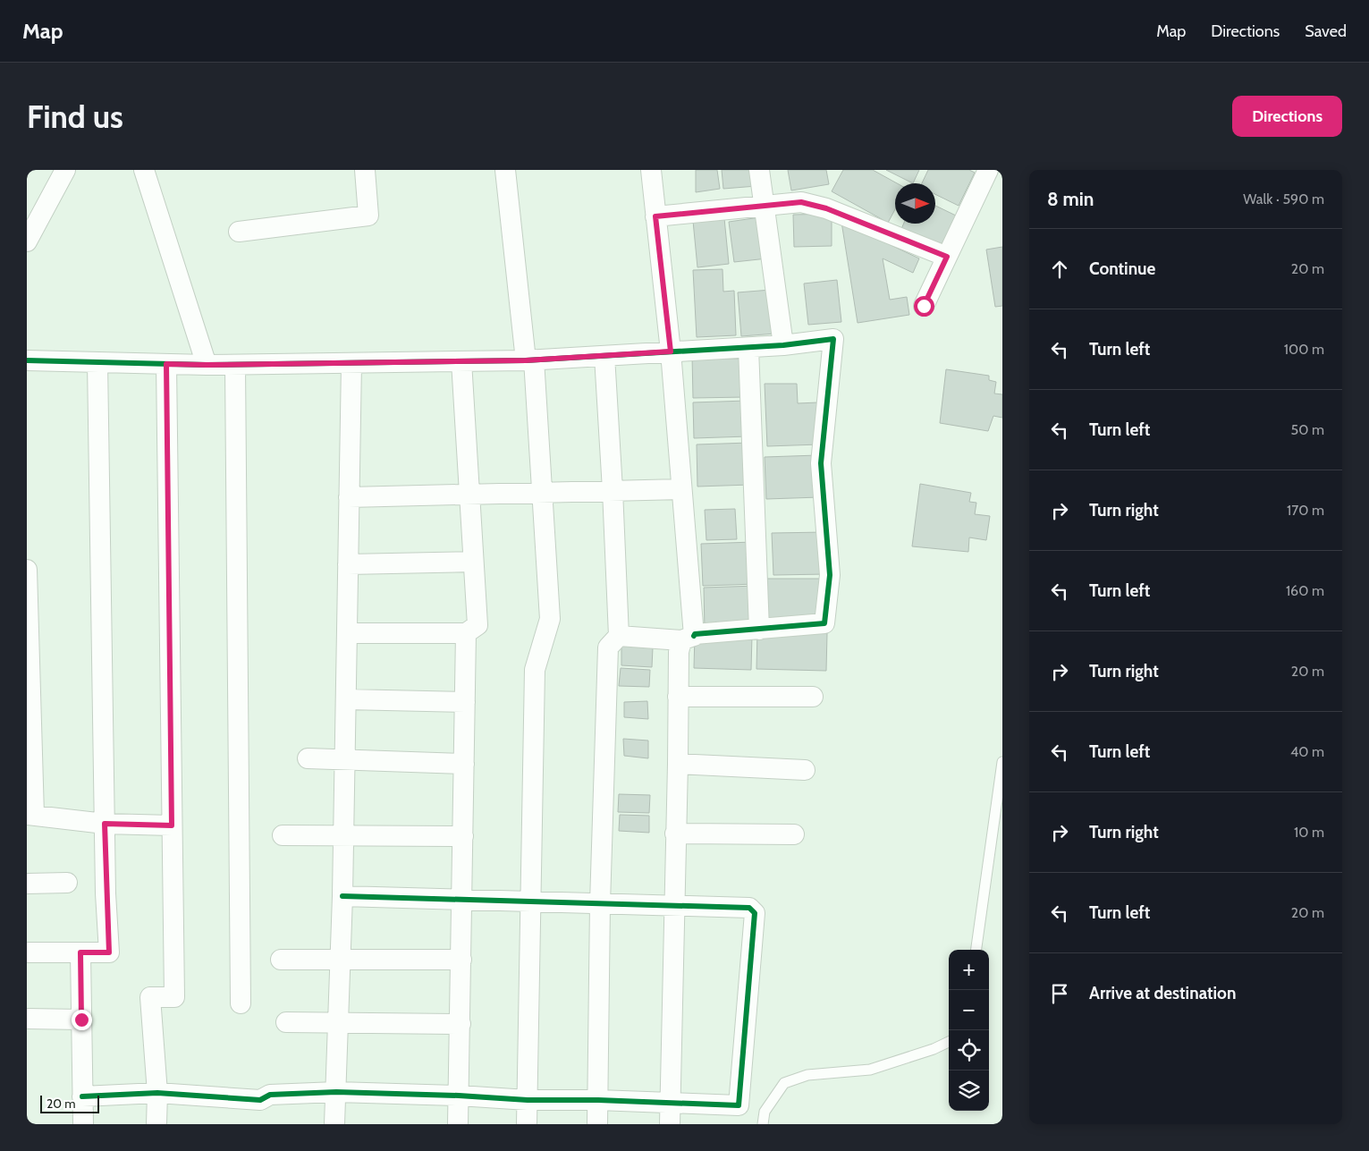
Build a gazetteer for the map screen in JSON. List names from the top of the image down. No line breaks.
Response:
{"scale_bar":"20 m","north":"right","page":{"header":"Map","nav":["Map","Directions","Saved"],"buttons":"Directions","title":"Find us","heading":["8 min","Walk · 590 m"],"list":[["Continue","20 m"],["Turn left","100 m"],["Turn left","50 m"],["Turn right","170 m"],["Turn left","160 m"],["Turn right","20 m"],["Turn left","40 m"],["Turn right","10 m"],["Turn left","20 m"],"Arrive at destination"],"map_buttons":["+","−"],"scale":"20 m"}}
